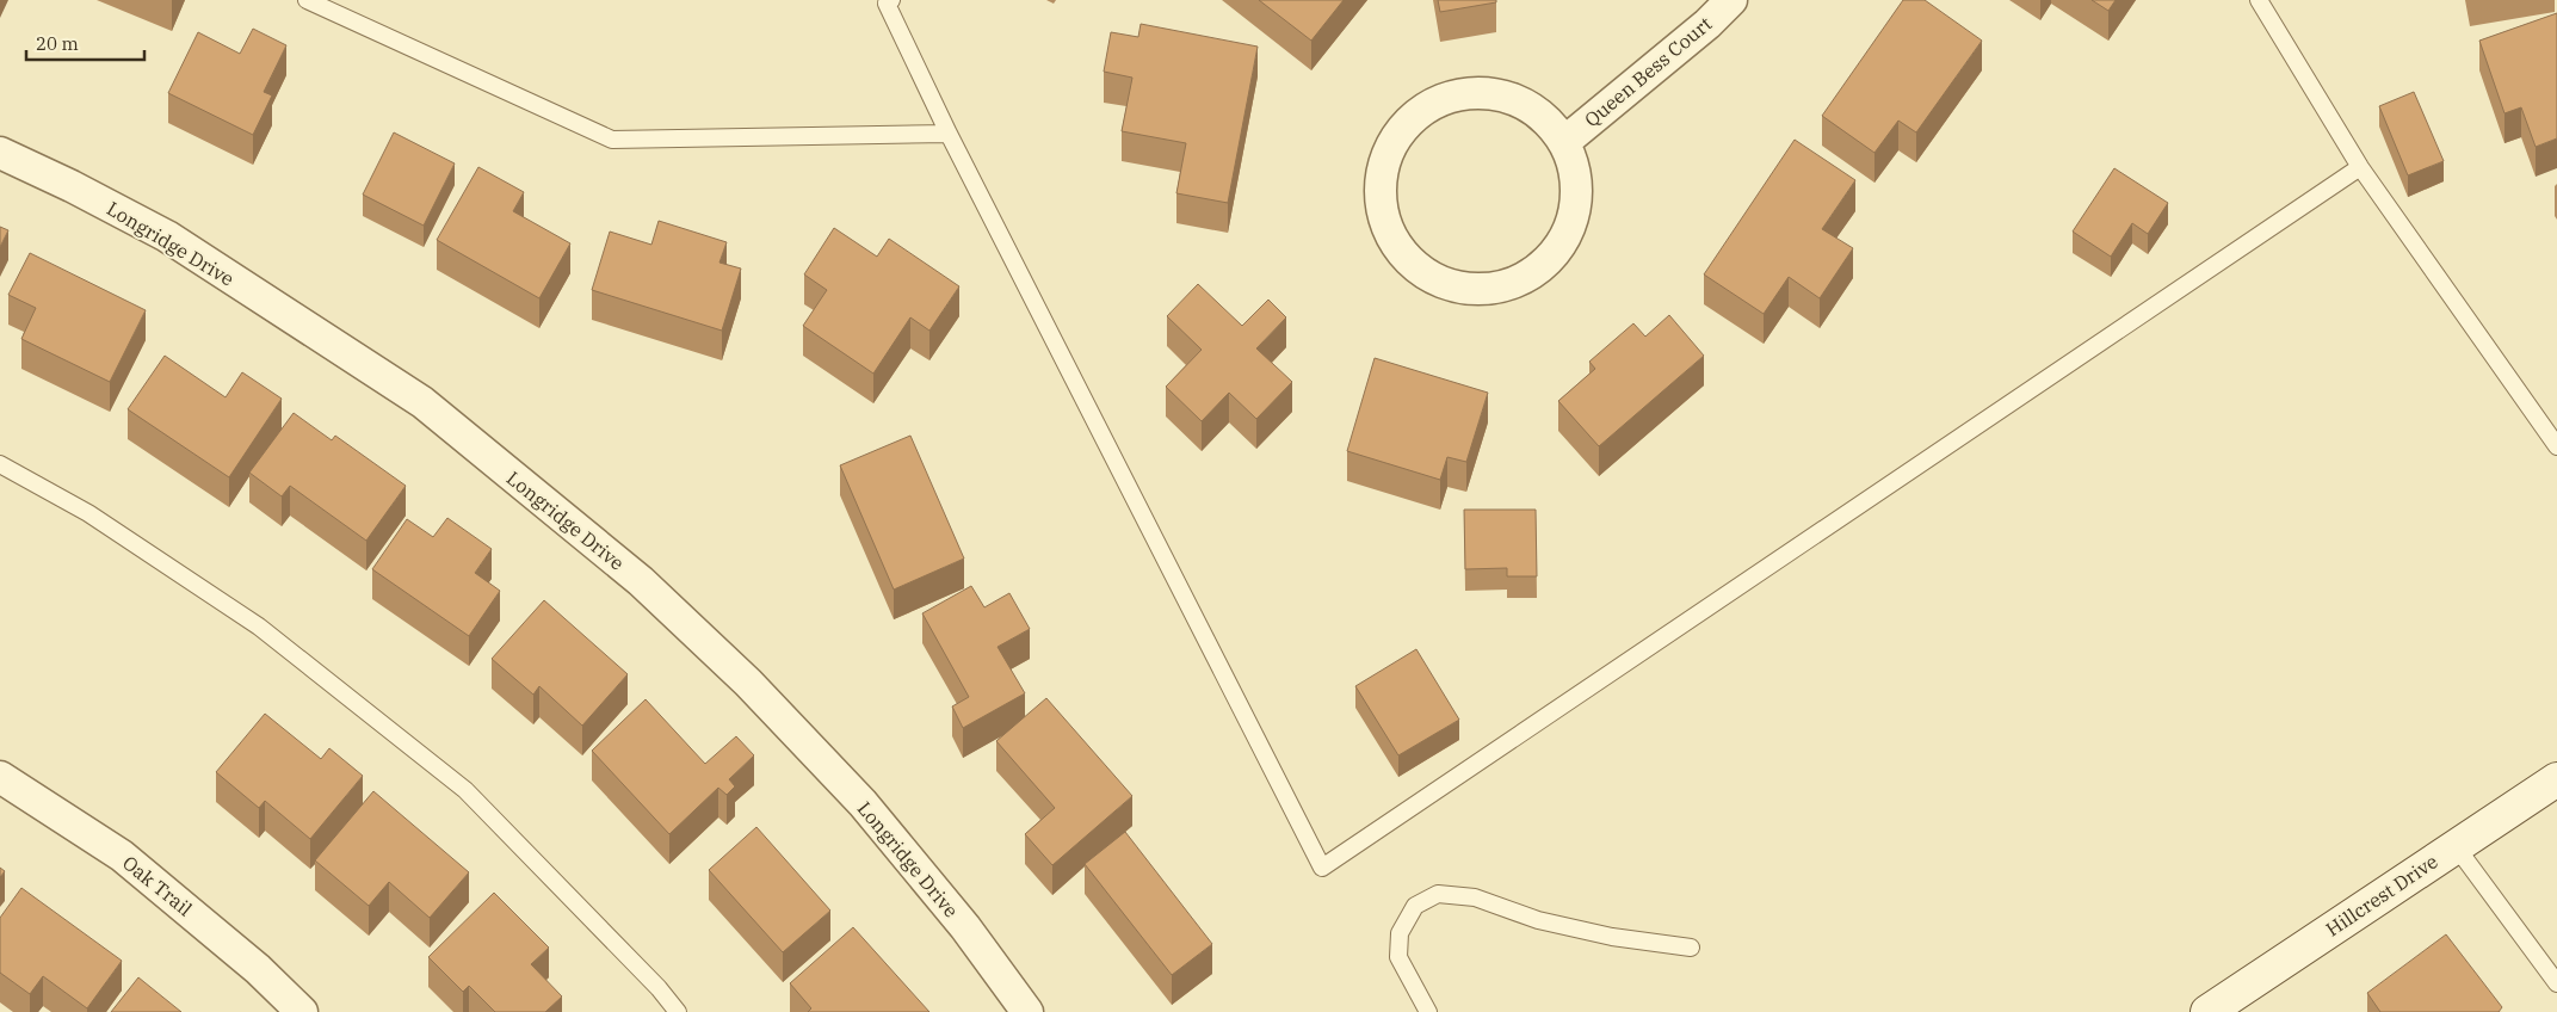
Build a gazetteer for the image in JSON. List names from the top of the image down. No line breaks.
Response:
{"streets":{"street":["Queen Bess Court","Longridge Drive","Oak Trail","Hillcrest Drive"]},"scale_bar":"20 m"}
